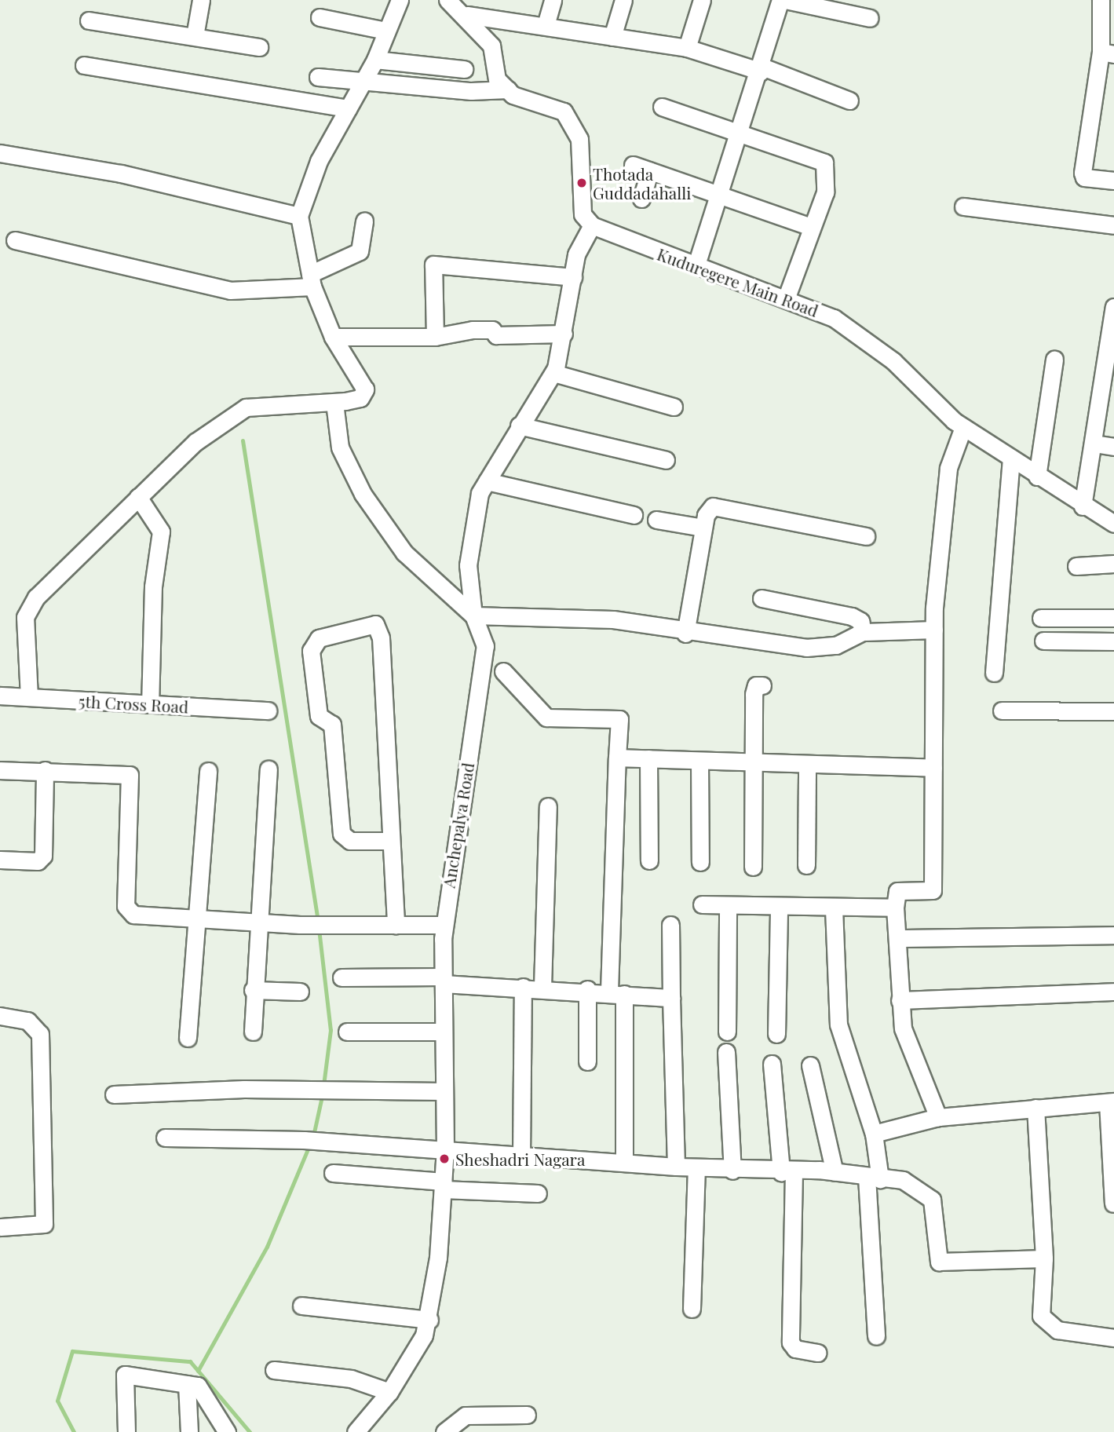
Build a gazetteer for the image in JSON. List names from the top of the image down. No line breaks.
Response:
{"streets":{"street":["Kuduregere Main Road","5th Cross Road","Anchepalya Road"]},"crossings":[["Kuduregere Main Road","Anchepalya Road"]],"places":["Thotada Guddadahalli","Sheshadri Nagara"]}
